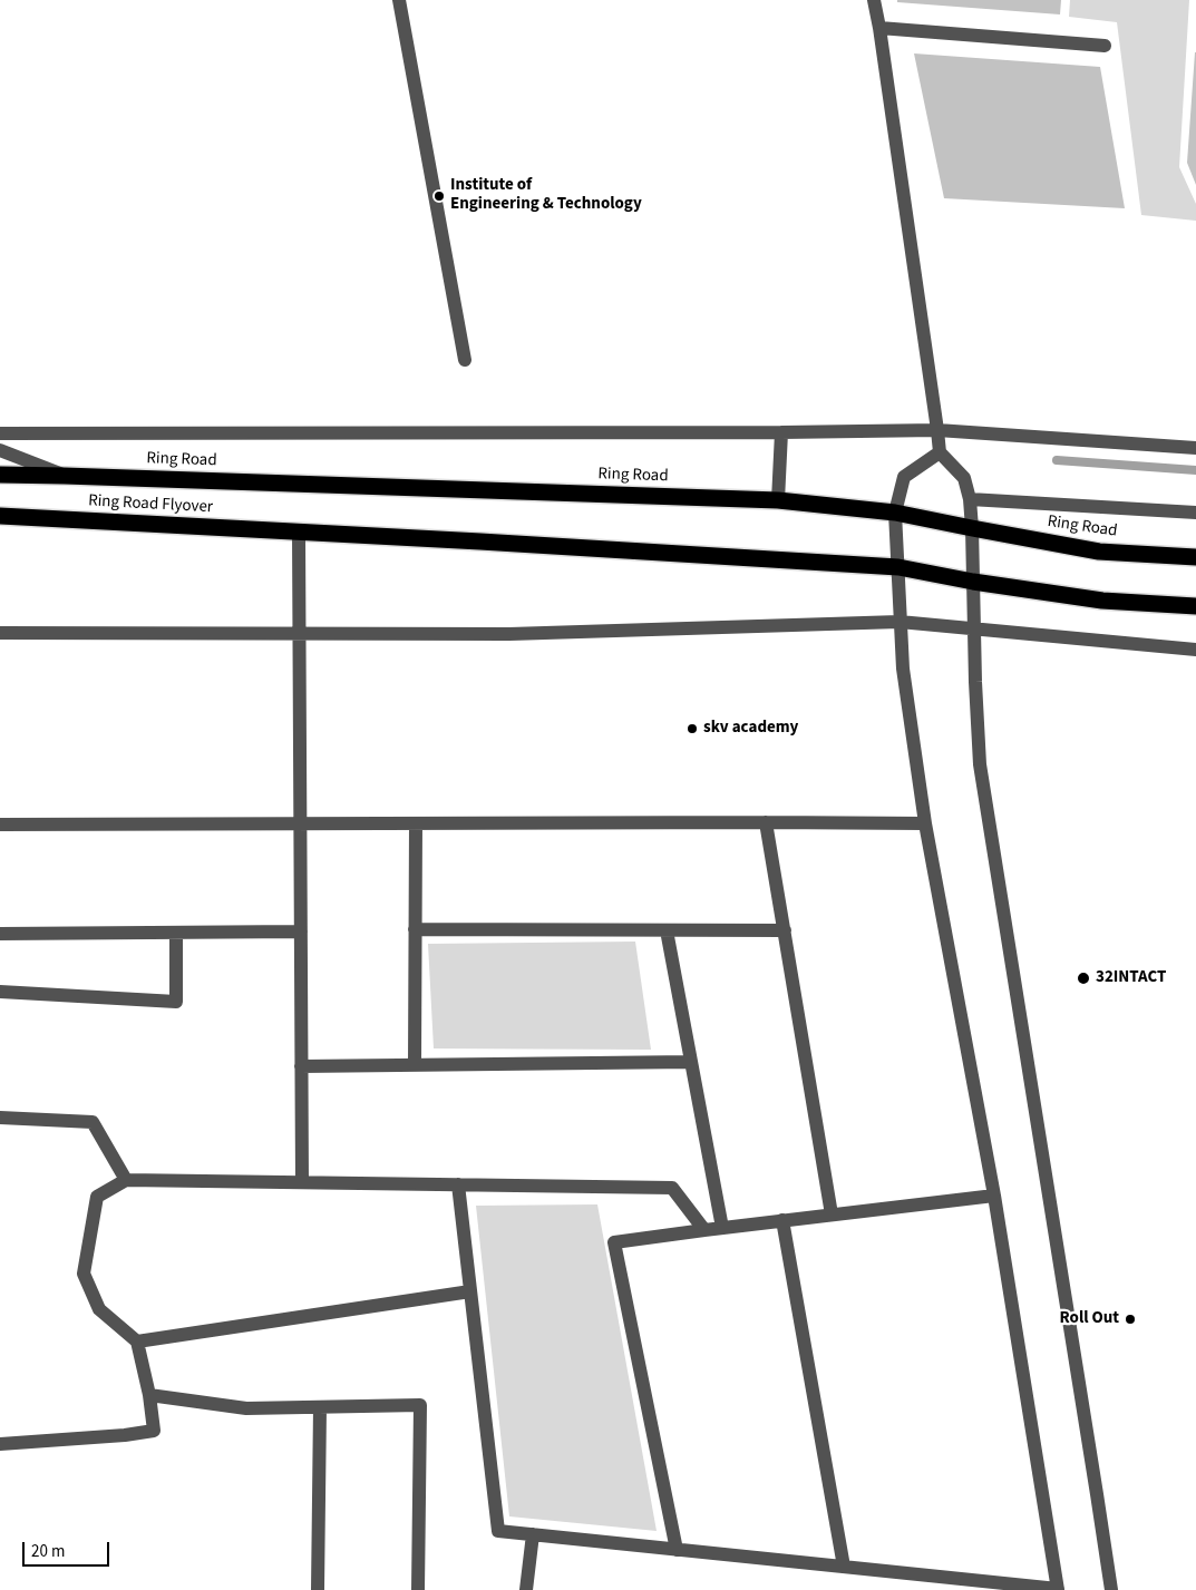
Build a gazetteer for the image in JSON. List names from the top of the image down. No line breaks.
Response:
{"streets":{"highway":["Ring Road","Ring Road Flyover"]},"places":["Institute of Engineering & Technology","skv academy","32INTACT","Roll Out"],"scale_bar":"20 m"}
